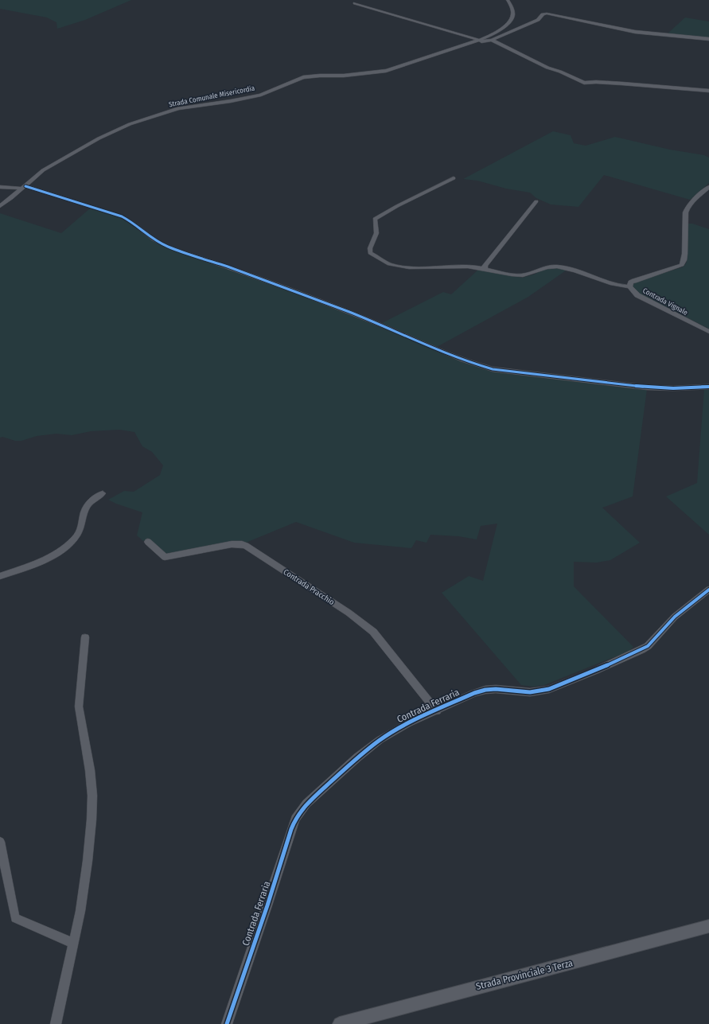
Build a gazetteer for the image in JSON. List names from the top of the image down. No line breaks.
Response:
{"streets":{"street":["Strada Comunale Misericordia","Contrada Vignale","Contrada Pracchio","Contrada Ferraria","Strada Provinciale 3 Terza"]},"crossings":[["Contrada Pracchio","Contrada Ferraria"]]}
